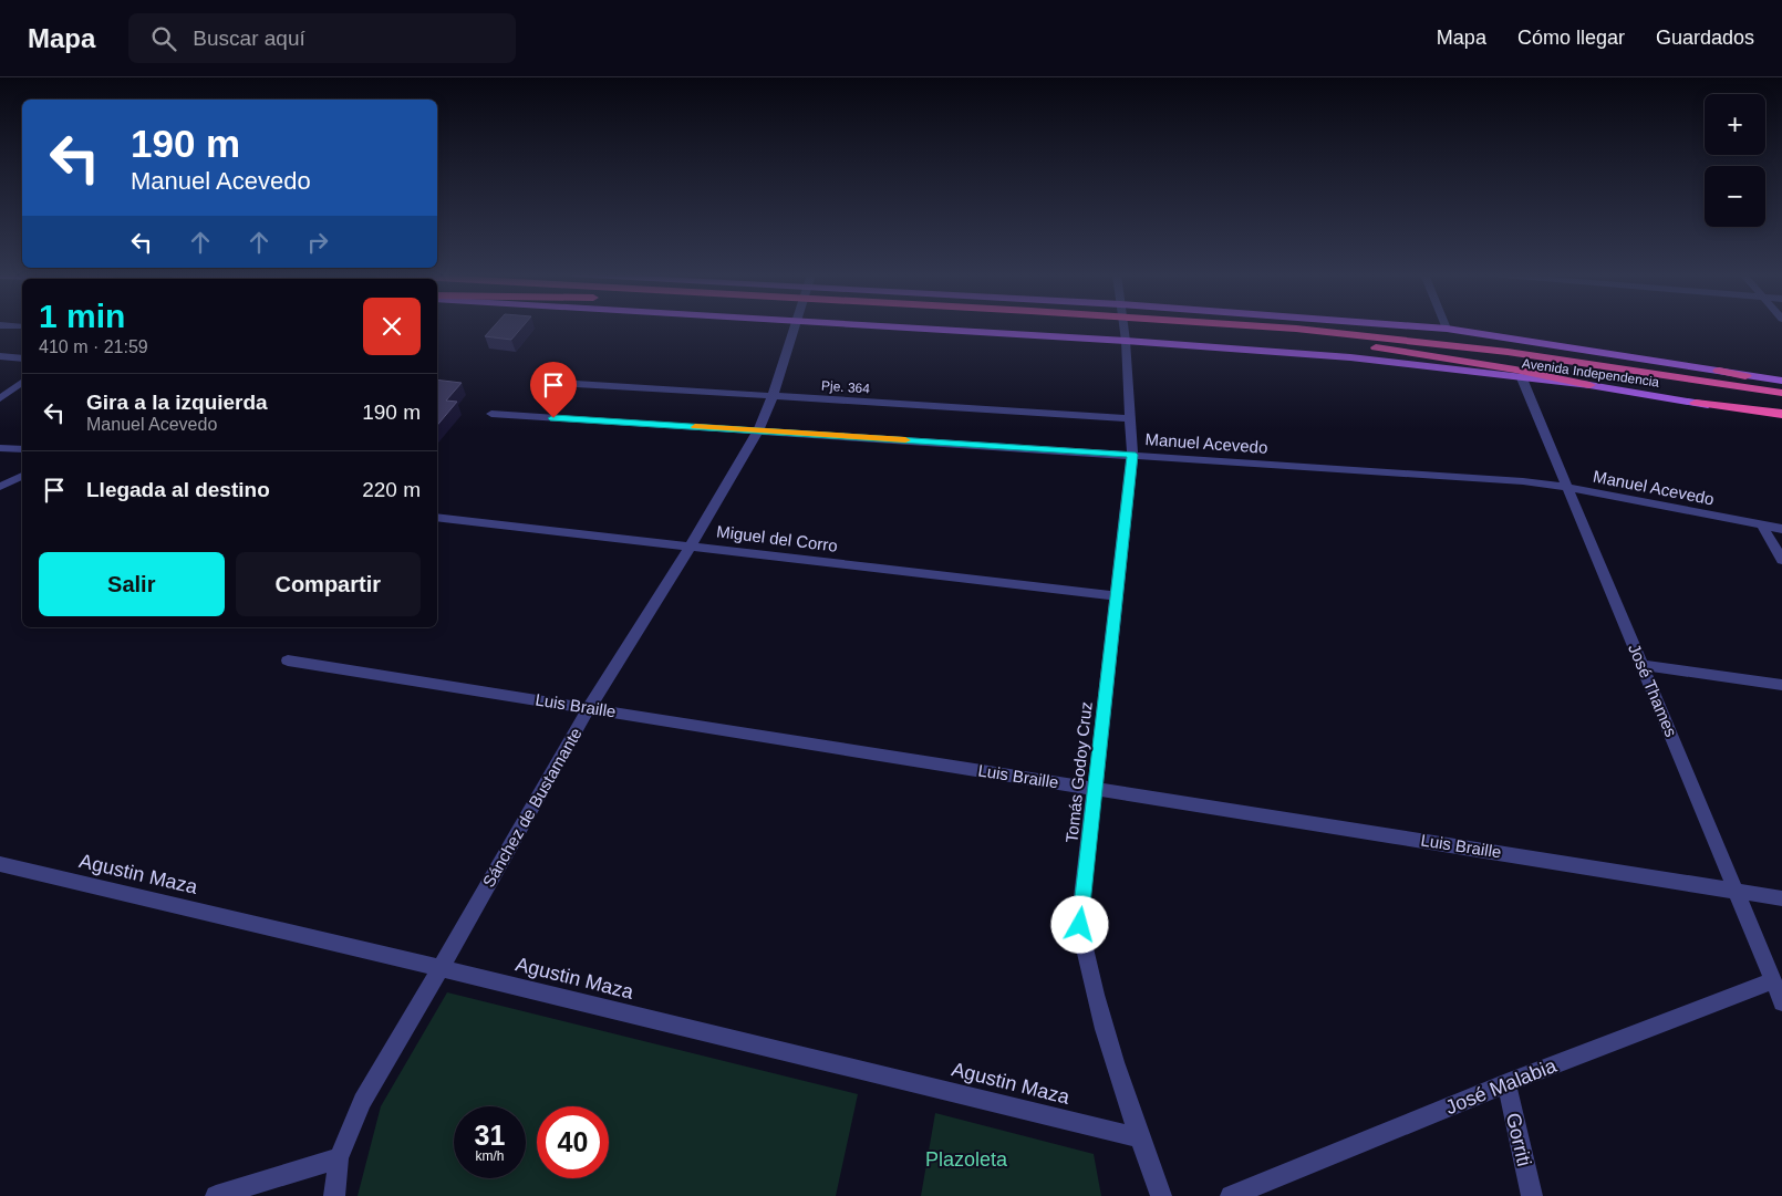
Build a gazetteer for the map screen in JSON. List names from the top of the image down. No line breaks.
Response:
{"streets":{"highway":["Avenida Independencia"],"street":["Pje. 364","Manuel Acevedo","Miguel del Corro","José Thames","Luis Braille","Tomás Godoy Cruz","Sánchez de Bustamante","Agustin Maza","José Malabia","Gorriti"]},"crossings":[["Avenida Independencia","José Thames"],["Avenida Independencia","Tomás Godoy Cruz"],["Pje. 364","Tomás Godoy Cruz"],["Pje. 364","Sánchez de Bustamante"],["Manuel Acevedo","José Thames"],["Manuel Acevedo","Tomás Godoy Cruz"],["Manuel Acevedo","Sánchez de Bustamante"],["Miguel del Corro","Tomás Godoy Cruz"],["Miguel del Corro","Sánchez de Bustamante"],["José Thames","Luis Braille"],["José Thames","José Malabia"],["Luis Braille","Tomás Godoy Cruz"],["Luis Braille","Sánchez de Bustamante"],["Tomás Godoy Cruz","Agustin Maza"],["Sánchez de Bustamante","Agustin Maza"],["José Malabia","Gorriti"]],"parks":["Plazoleta"],"page":{"header":"Mapa","search":"Buscar aquí","nav":["Mapa","Cómo llegar","Guardados"],"map_buttons":["+","−"],"turn":["190 m","Manuel Acevedo"],"heading":["1 min","410 m · 21:59"],"list":[{"name":"Gira a la izquierda","note":"Manuel Acevedo","value":"190 m"},{"name":"Llegada al destino","value":"220 m"}],"buttons":["Salir","Compartir"],"speed":"31 km/h","limit":"40"}}
